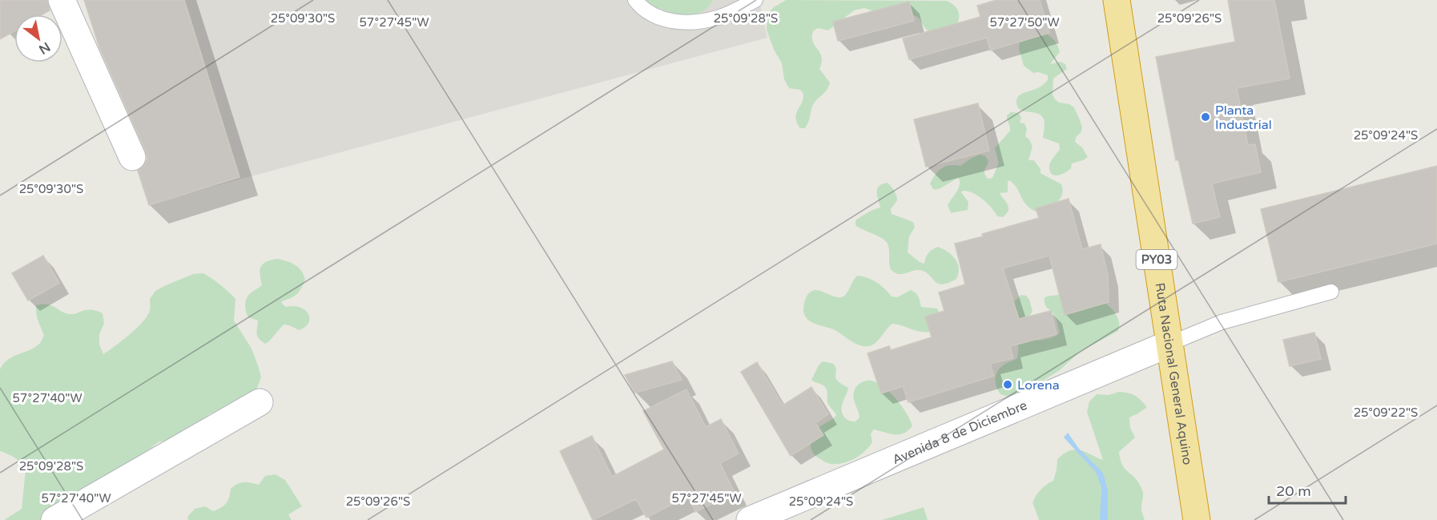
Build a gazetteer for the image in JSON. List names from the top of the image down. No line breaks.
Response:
{"streets":{"highway":["PY03","Ruta Nacional General Aquino"],"street":["Avenida 8 de Diciembre"]},"crossings":[["Ruta Nacional General Aquino","Avenida 8 de Diciembre"]],"places":["Planta Industrial","Lorena"],"scale_bar":"20 m","north":"bottom right","coordinates":["25°09'30\"S","25°09'28\"S","25°09'26\"S","57°27'45\"W","57°27'50\"W","25°09'24\"S","57°27'40\"W","25°09'22\"S"]}
